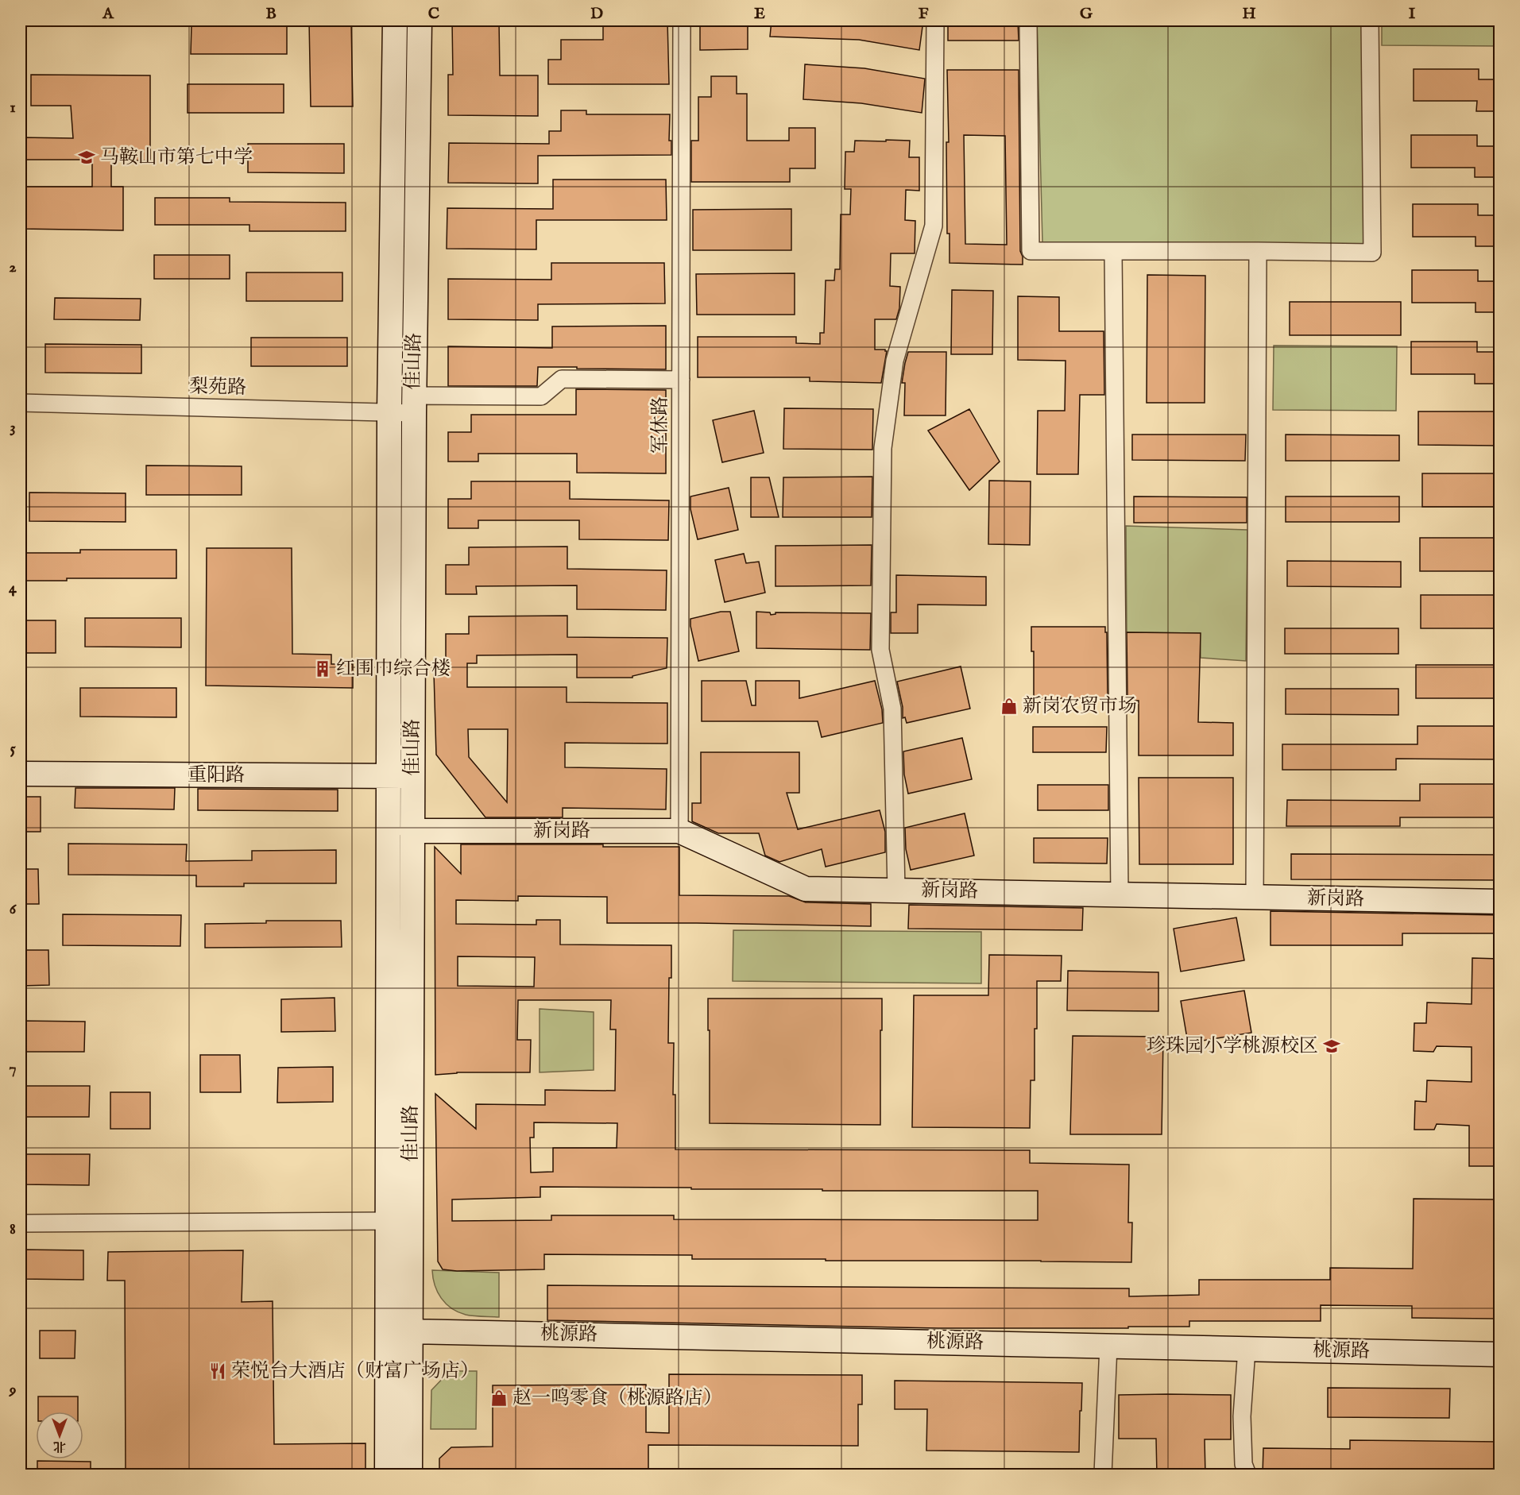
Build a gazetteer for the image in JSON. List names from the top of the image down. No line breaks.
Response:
{"streets":{"street":["佳山路","梨苑路","军休路","重阳路","新岗路","桃源路"]},"crossings":[["佳山路","梨苑路"],["佳山路","重阳路"],["佳山路","新岗路"],["佳山路","桃源路"],["梨苑路","军休路"],["军休路","新岗路"]],"places":{"school or university":["马鞍山市第七中学","珍珠园小学桃源校区"],"building":["红围巾综合楼"],"shop":["新岗农贸市场","赵一鸣零食（桃源路店）"],"restaurant":["荣悦台大酒店（财富广场店）"]},"north":"bottom","grid":{"columns":["A","B","C","D","E","F","G","H","I"],"rows":["1","2","3","4","5","6","7","8","9"]}}
